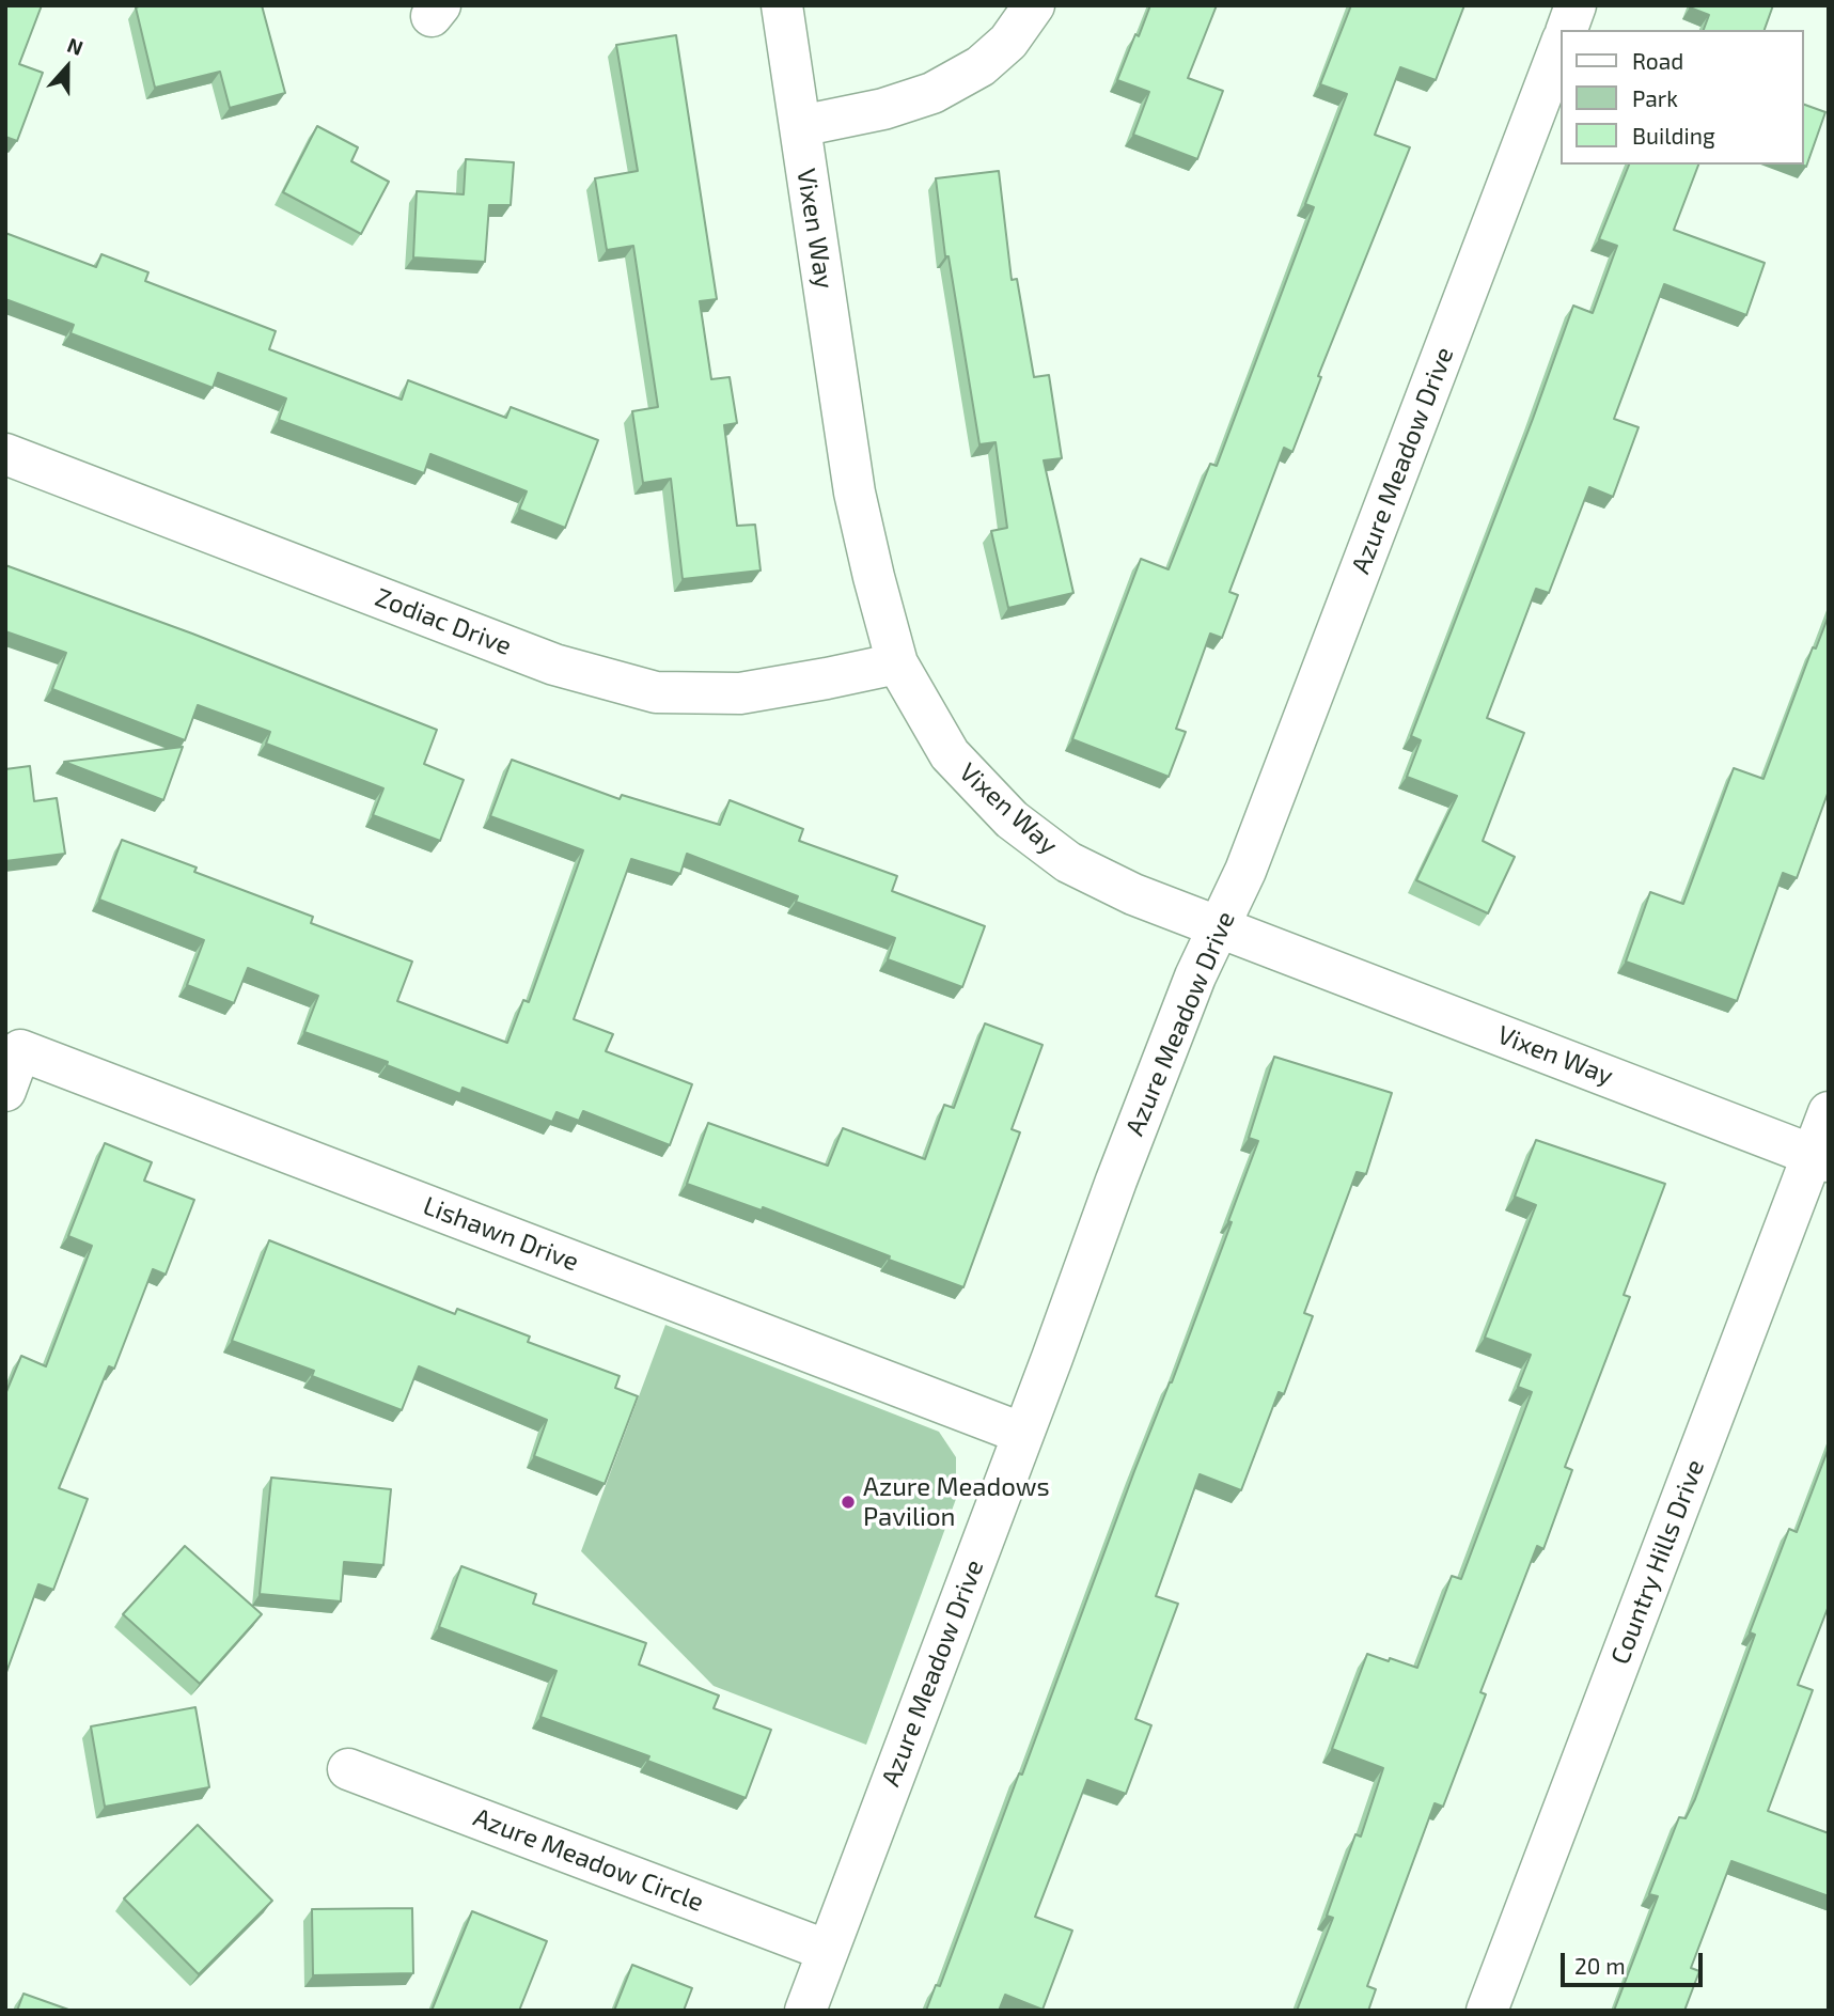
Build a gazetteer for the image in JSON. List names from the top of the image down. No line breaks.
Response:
{"streets":{"street":["Vixen Way","Azure Meadow Drive","Zodiac Drive","Lishawn Drive","Country Hills Drive","Azure Meadow Circle"]},"crossings":[["Vixen Way","Azure Meadow Drive"],["Vixen Way","Zodiac Drive"],["Vixen Way","Country Hills Drive"],["Azure Meadow Drive","Lishawn Drive"],["Azure Meadow Drive","Azure Meadow Circle"]],"places":["Azure Meadows Pavilion"],"legend":["Road","Park","Building"],"scale_bar":"20 m","north":"top"}
